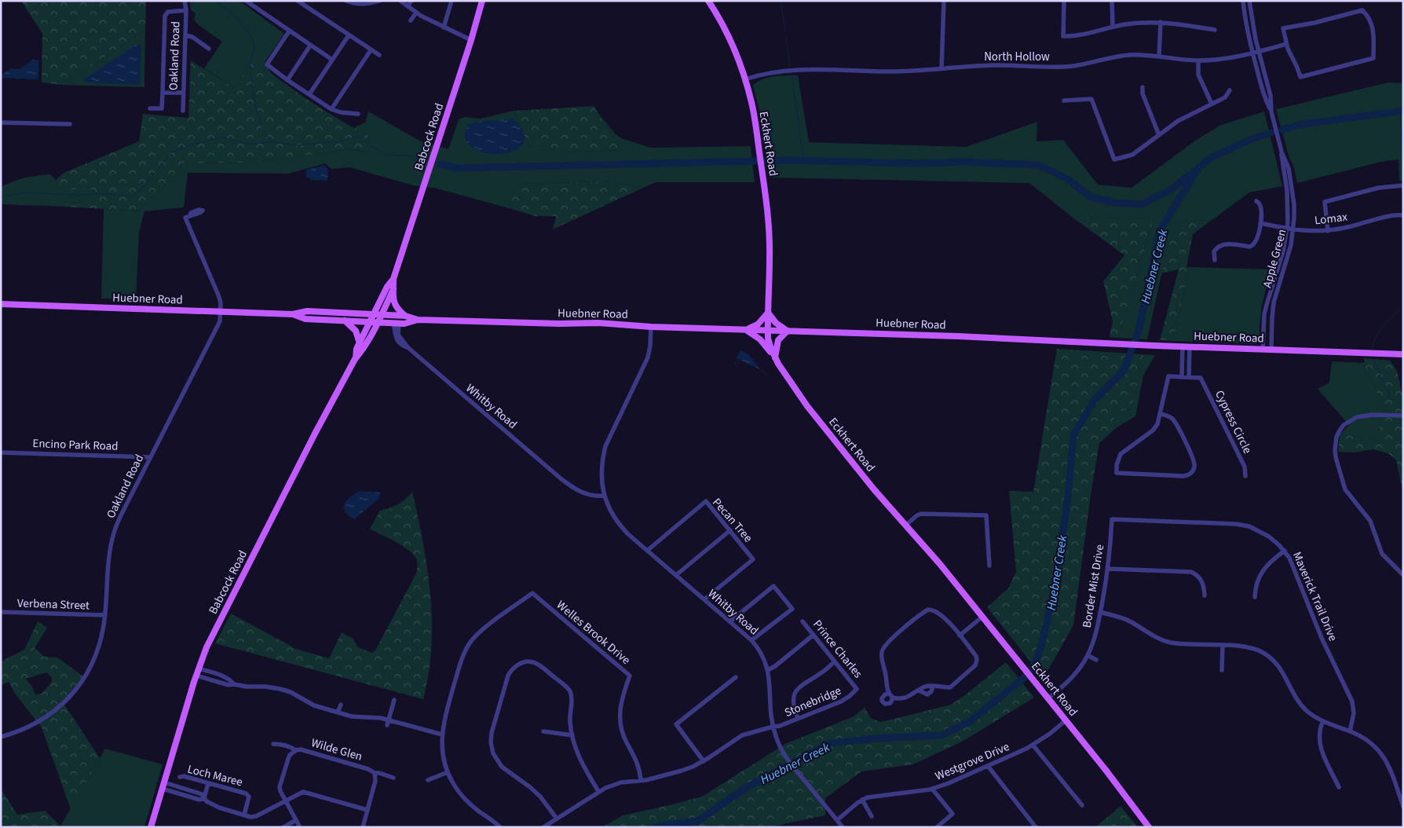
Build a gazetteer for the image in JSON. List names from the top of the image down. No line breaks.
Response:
{"streets":{"main road":["Babcock Road","Eckhert Road","Huebner Road"],"street":["Oakland Road","North Hollow","Lomax","Apple Green","Whitby Road","Cypress Circle","Encino Park Road","Pecan Tree","Border Mist Drive","Maverick Trail Drive","Verbena Street","Welles Brook Drive","Prince Charles","Stonebridge","Wilde Glen","Westgrove Drive","Loch Maree"]},"crossings":[["Oakland Road","Huebner Road"],["Oakland Road","Encino Park Road"],["Oakland Road","Verbena Street"],["North Hollow","Eckhert Road"],["North Hollow","Apple Green"],["Babcock Road","Huebner Road"],["Eckhert Road","Huebner Road"],["Eckhert Road","Border Mist Drive"],["Eckhert Road","Westgrove Drive"],["Lomax","Apple Green"],["Apple Green","Huebner Road"],["Huebner Road","Whitby Road"],["Whitby Road","Pecan Tree"],["Whitby Road","Stonebridge"],["Whitby Road","Westgrove Drive"],["Border Mist Drive","Maverick Trail Drive"],["Welles Brook Drive","Stonebridge"],["Prince Charles","Stonebridge"]],"water":["Huebner Creek"]}
